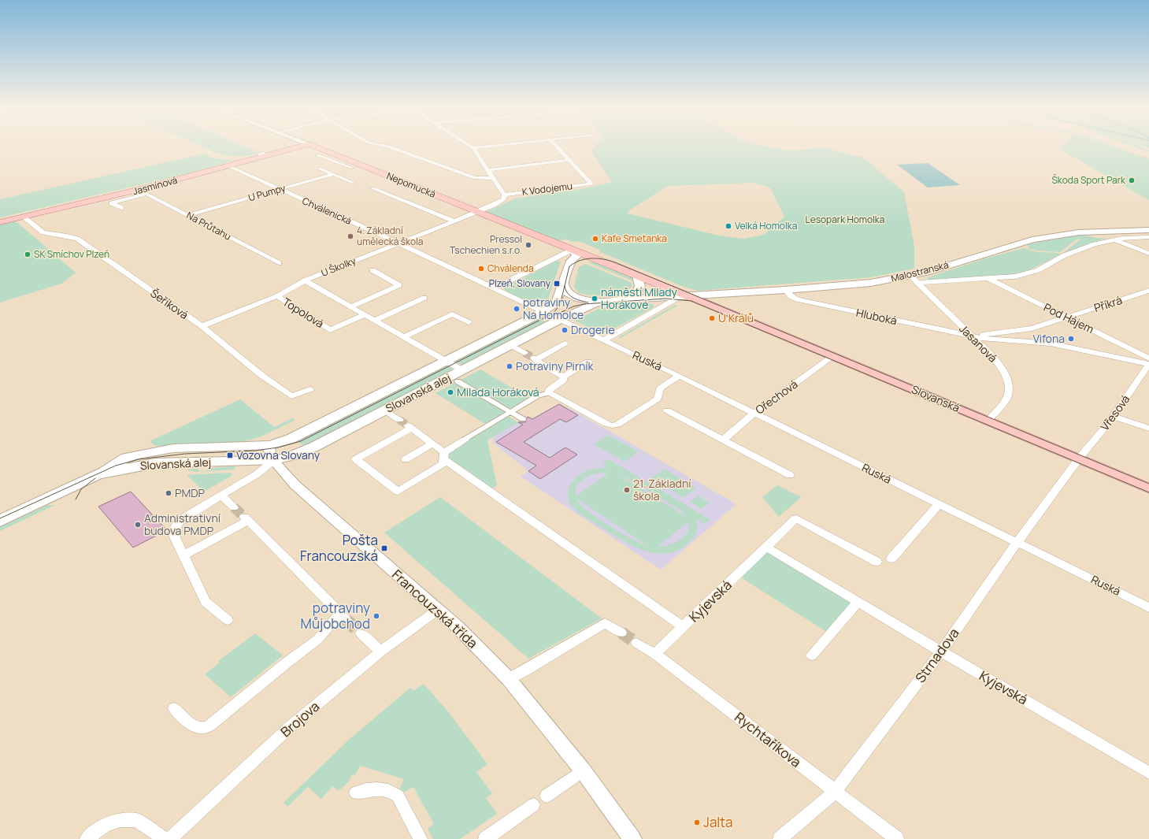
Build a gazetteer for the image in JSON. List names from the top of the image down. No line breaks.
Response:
{"streets":{"main road":["Nepomucká","Jasmínová","Malostranská","Slovanská alej","Slovanská"],"street":["K Vodojemu","U Pumpy","Chválenická","Na Průtahu","U Školky","Šeříková","Příkrá","Topolová","Hluboká","Pod Hájem","Jasanová","Ruská","Ořechová","Vřesová","Kyjevská","Francouzská třída","Strnadova","Brojova","Rychtaříkova"]},"crossings":[["Nepomucká","U Školky"],["Jasmínová","Chválenická"],["Jasmínová","Na Průtahu"],["Jasmínová","Šeříková"],["K Vodojemu","U Školky"],["U Pumpy","Chválenická"],["U Pumpy","Na Průtahu"],["Chválenická","U Školky"],["U Školky","Šeříková"],["U Školky","Topolová"],["Malostranská","Hluboká"],["Malostranská","Pod Hájem"],["Malostranská","Jasanová"],["Malostranská","Slovanská"],["Příkrá","Hluboká"],["Příkrá","Pod Hájem"],["Hluboká","Pod Hájem"],["Hluboká","Jasanová"],["Hluboká","Vřesová"],["Jasanová","Slovanská"],["Ruská","Ořechová"],["Ruská","Strnadova"],["Slovanská alej","Francouzská třída"],["Ořechová","Slovanská"],["Slovanská","Vřesová"],["Slovanská","Strnadova"],["Vřesová","Strnadova"],["Kyjevská","Strnadova"],["Kyjevská","Rychtaříkova"],["Francouzská třída","Brojova"],["Strnadova","Rychtaříkova"]],"parks":["Lesopark Homolka"],"places":{"other":["Škoda Sport Park","Velká Homolka","4. Základní umělecká škola","Kafe Smetanka","Pressol Tschechien s.r.o.","SK Smíchov Plzeň","Chválenda","náměstí Milady Horákové","potraviny Na Homolce","U Králů","Drogerie","Vifona","Potraviny Pirník","Milada Horáková","21. Základní škola","PMDP","Administrativní budova PMDP","potraviny Můjobchod","Jalta"],"transit":["Plzeň, Slovany","Vozovna Slovany","Pošta Francouzská"]}}
